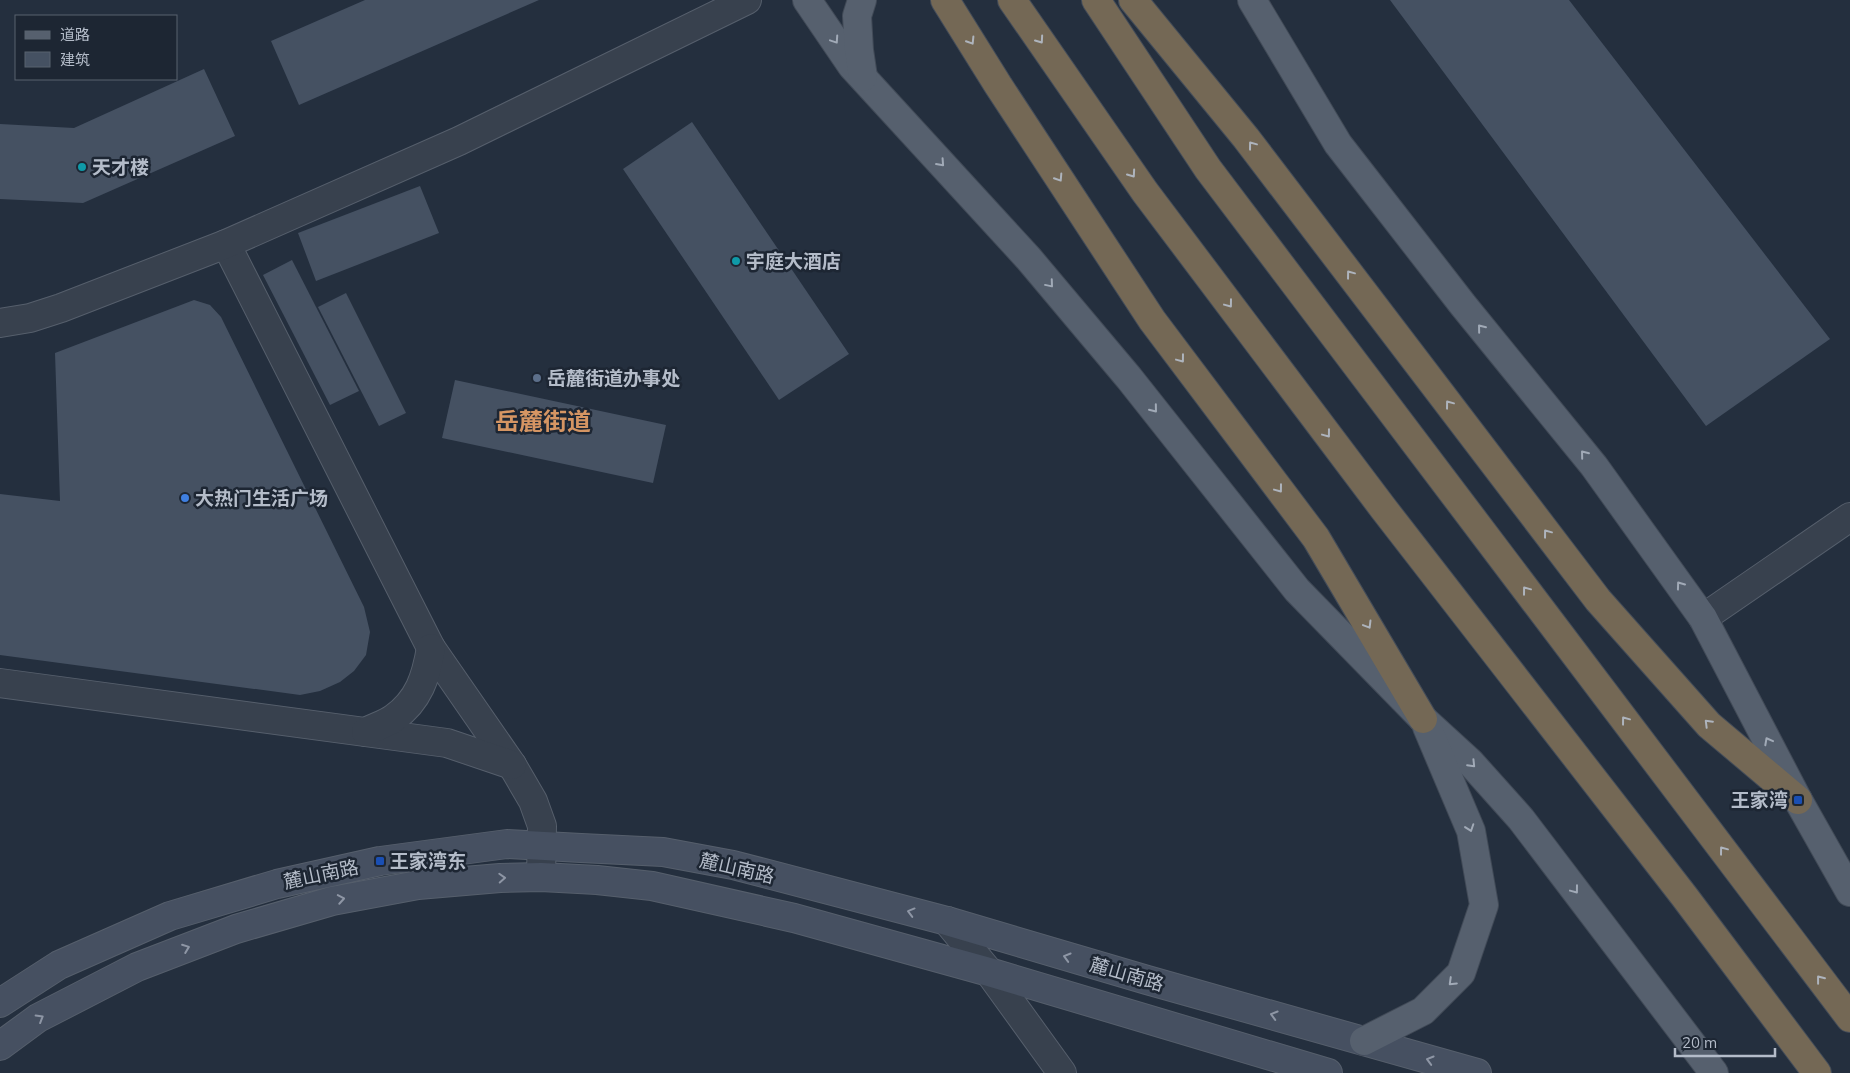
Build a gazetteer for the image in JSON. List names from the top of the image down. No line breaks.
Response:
{"streets":{"main road":["麓山南路"]},"districts":["岳麓街道"],"places":{"other":["天才楼","宇庭大酒店","岳麓街道办事处","大热门生活广场"],"transit":["王家湾","王家湾东"]},"legend":["道路","建筑"],"scale_bar":"20 m"}
